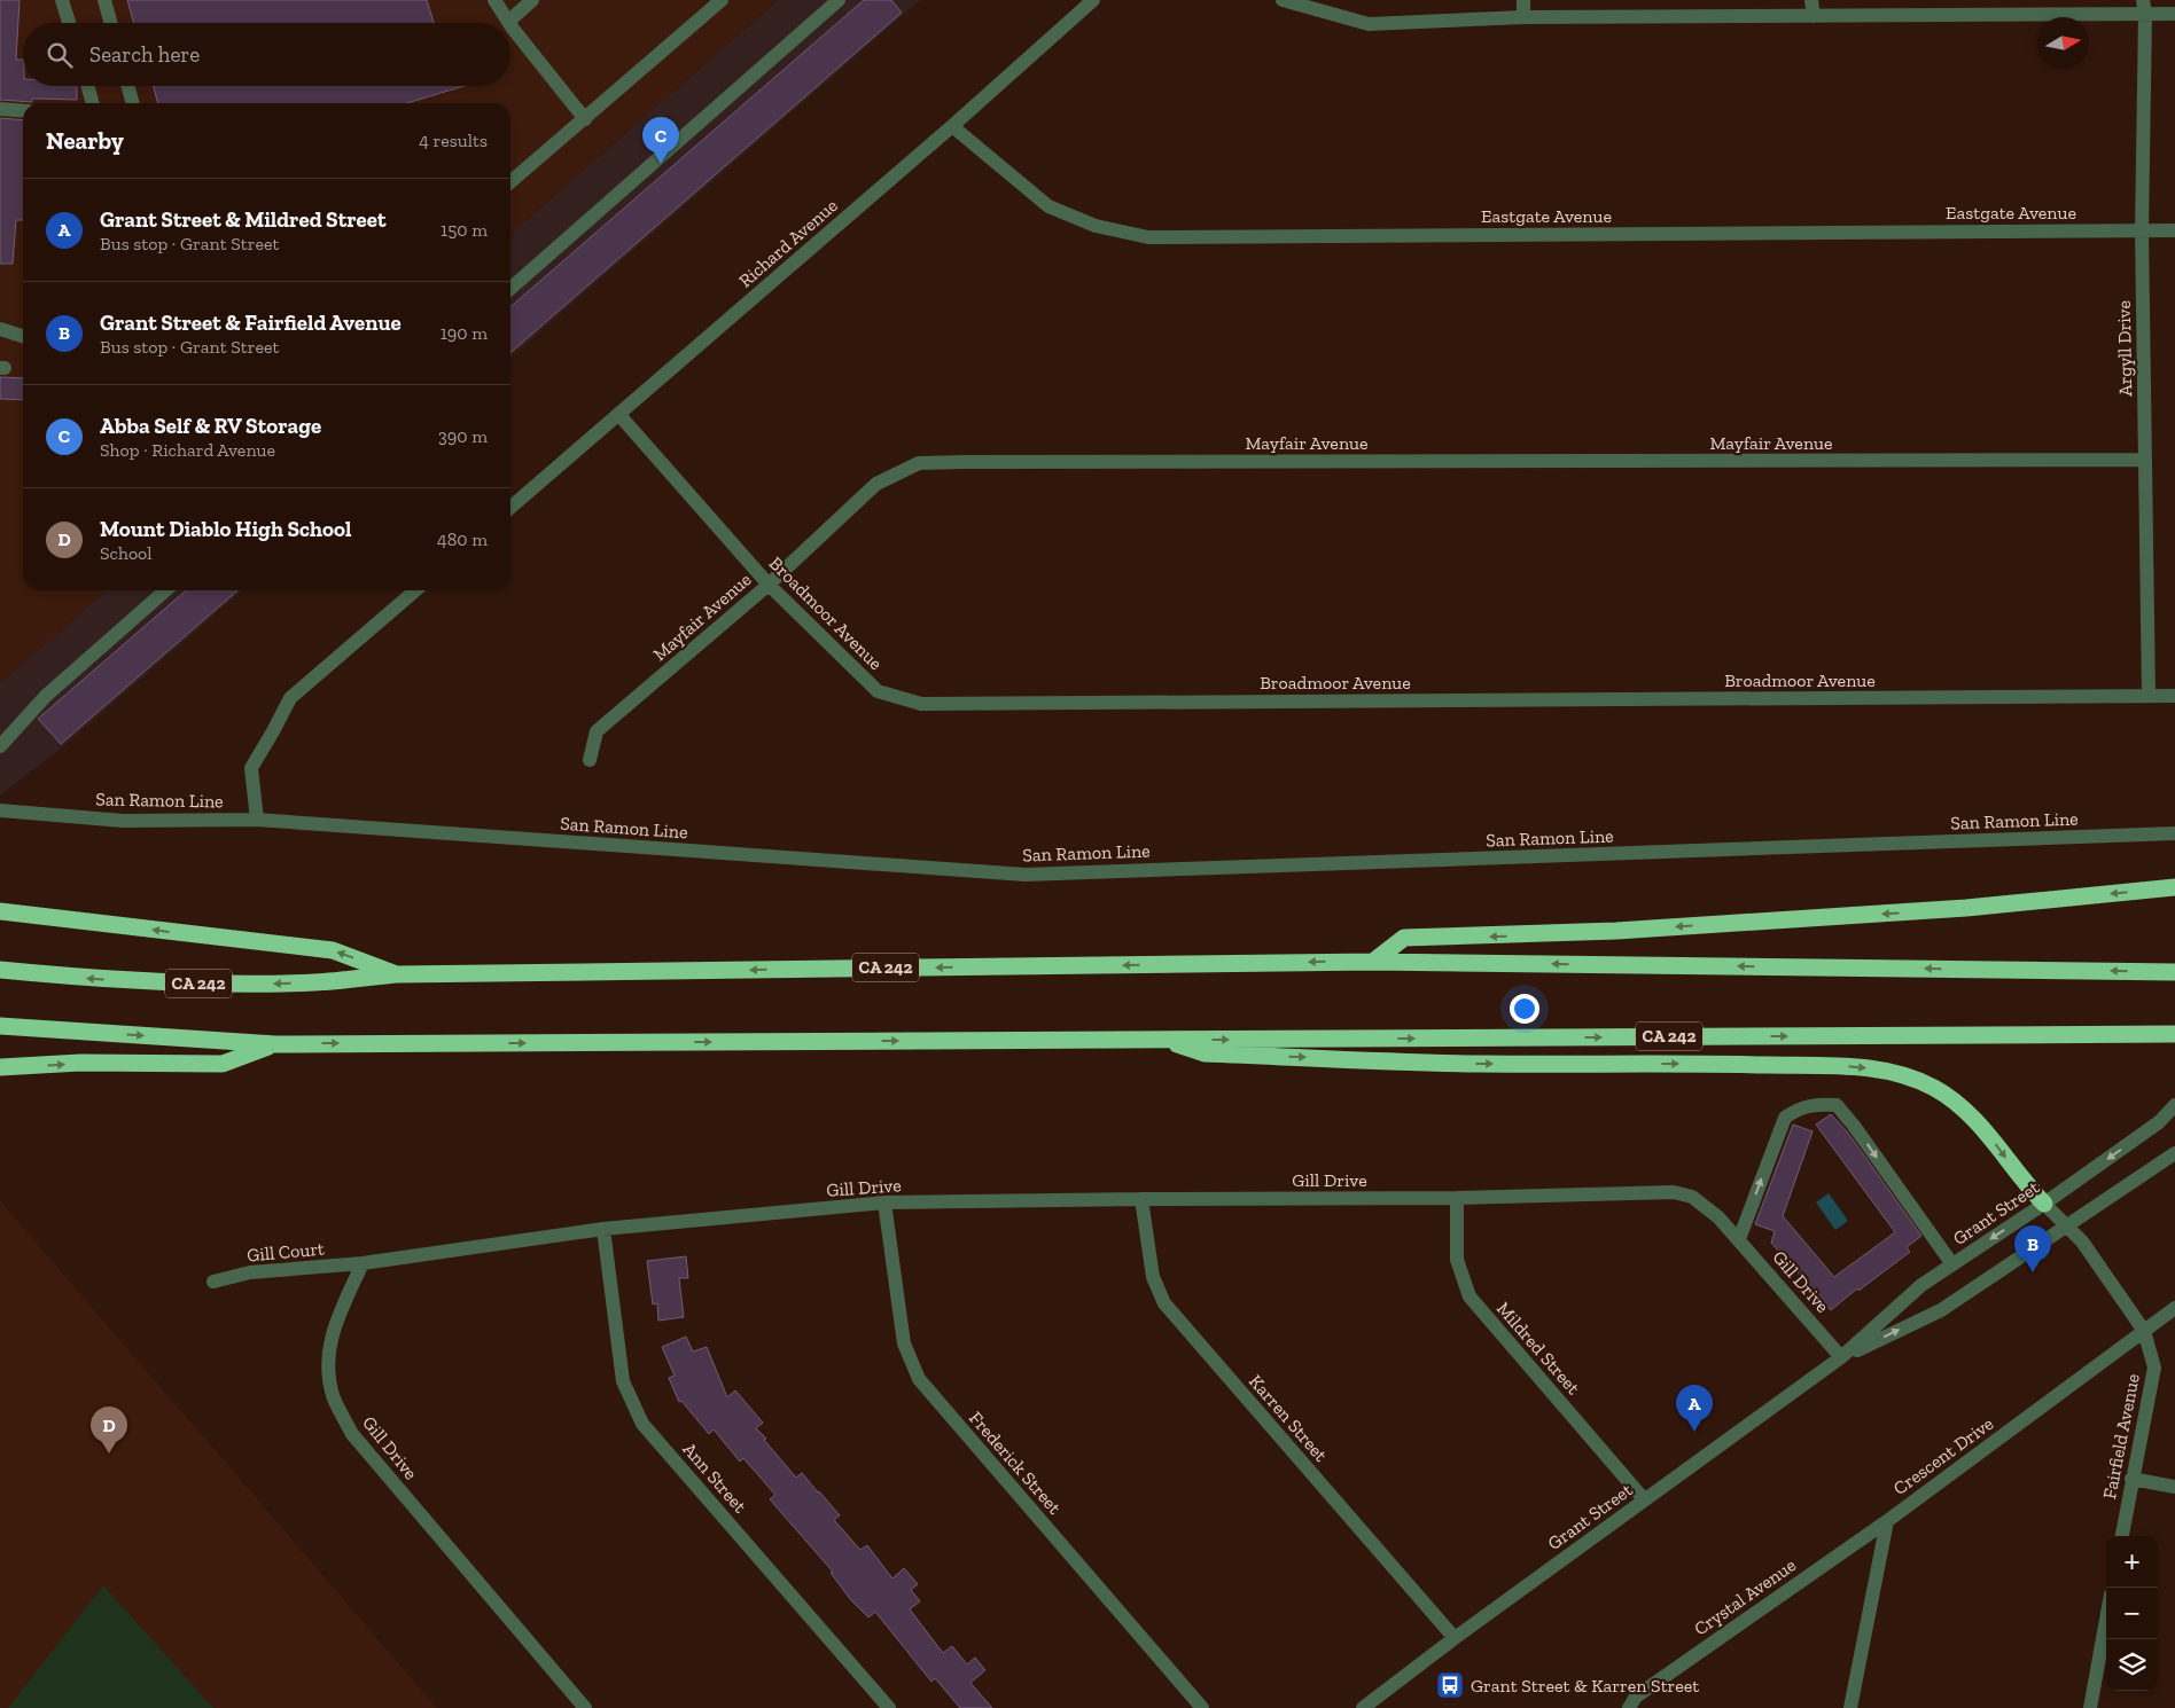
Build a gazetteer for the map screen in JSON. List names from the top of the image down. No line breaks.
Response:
{"streets":{"highway":["CA 242"],"street":["Eastgate Avenue","Richard Avenue","Argyll Drive","Mayfair Avenue","Broadmoor Avenue","San Ramon Line","Gill Drive","Grant Street","Gill Court","Mildred Street","Karren Street","Fairfield Avenue","Crescent Drive","Frederick Street","Ann Street","Crystal Avenue"]},"crossings":[["Eastgate Avenue","Richard Avenue"],["Eastgate Avenue","Argyll Drive"],["Richard Avenue","Broadmoor Avenue"],["Argyll Drive","Mayfair Avenue"],["Argyll Drive","Broadmoor Avenue"],["Mayfair Avenue","Broadmoor Avenue"],["Gill Drive","Grant Street"],["Gill Drive","Gill Court"],["Gill Drive","Mildred Street"],["Gill Drive","Karren Street"],["Gill Drive","Frederick Street"],["Gill Drive","Ann Street"],["Grant Street","Mildred Street"],["Grant Street","Karren Street"],["Grant Street","Fairfield Avenue"],["Fairfield Avenue","Crescent Drive"],["Crescent Drive","Crystal Avenue"]],"places":{"bus stop":["Grant Street & Karren Street"]},"north":"right","page":{"search":"Search here","heading":["Nearby","4 results"],"pins":["C","B","A","D"],"list":[{"mark":"A","name":"Grant Street & Mildred Street","note":"Bus stop · Grant Street","value":"150 m"},{"mark":"B","name":"Grant Street & Fairfield Avenue","note":"Bus stop · Grant Street","value":"190 m"},{"mark":"C","name":"Abba Self & RV Storage","note":"Shop · Richard Avenue","value":"390 m"},{"mark":"D","name":"Mount Diablo High School","note":"School","value":"480 m"}],"map_buttons":["+","−"]}}
